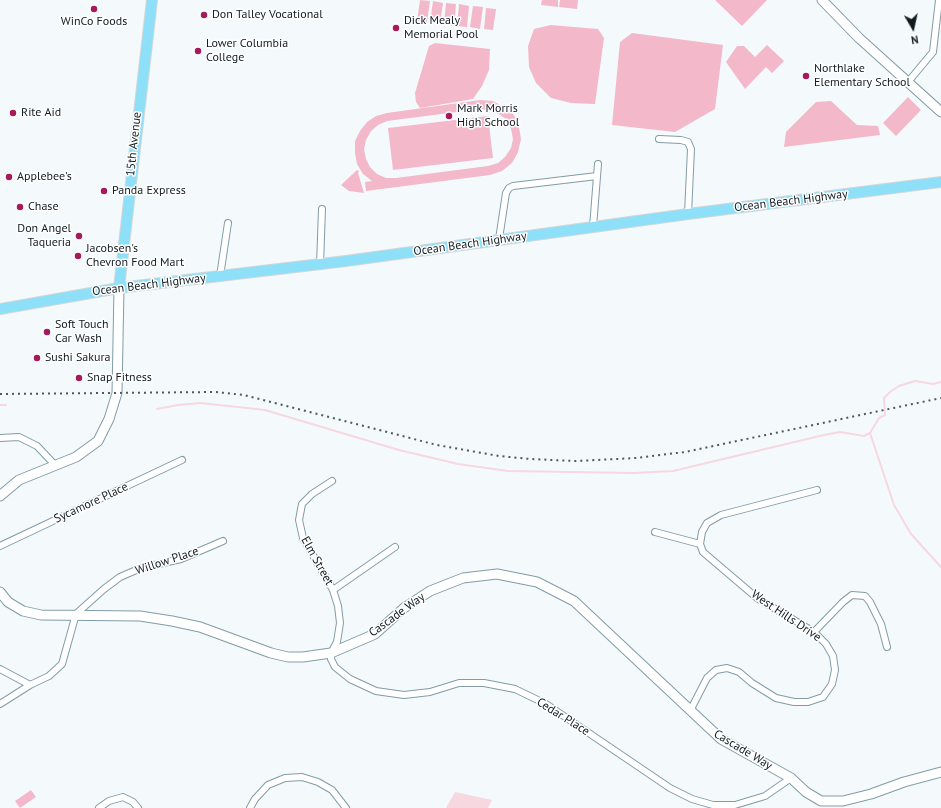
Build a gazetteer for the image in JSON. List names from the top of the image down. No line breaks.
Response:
{"streets":{"main road":["15th Avenue","Ocean Beach Highway"],"street":["Sycamore Place","Willow Place","Elm Street","Cascade Way","West Hills Drive","Cedar Place"]},"crossings":[["15th Avenue","Ocean Beach Highway"],["Willow Place","Cascade Way"],["Elm Street","Cascade Way"],["Elm Street","Cedar Place"],["Cascade Way","West Hills Drive"],["Cascade Way","Cedar Place"]],"places":["WinCo Foods","Don Talley Vocational","Dick Mealy Memorial Pool","Lower Columbia College","Northlake Elementary School","Rite Aid","Mark Morris High School","Applebee's","Panda Express","Chase","Don Angel Taqueria","Jacobsen's Chevron Food Mart","Soft Touch Car Wash","Sushi Sakura","Snap Fitness"],"north":"bottom"}
